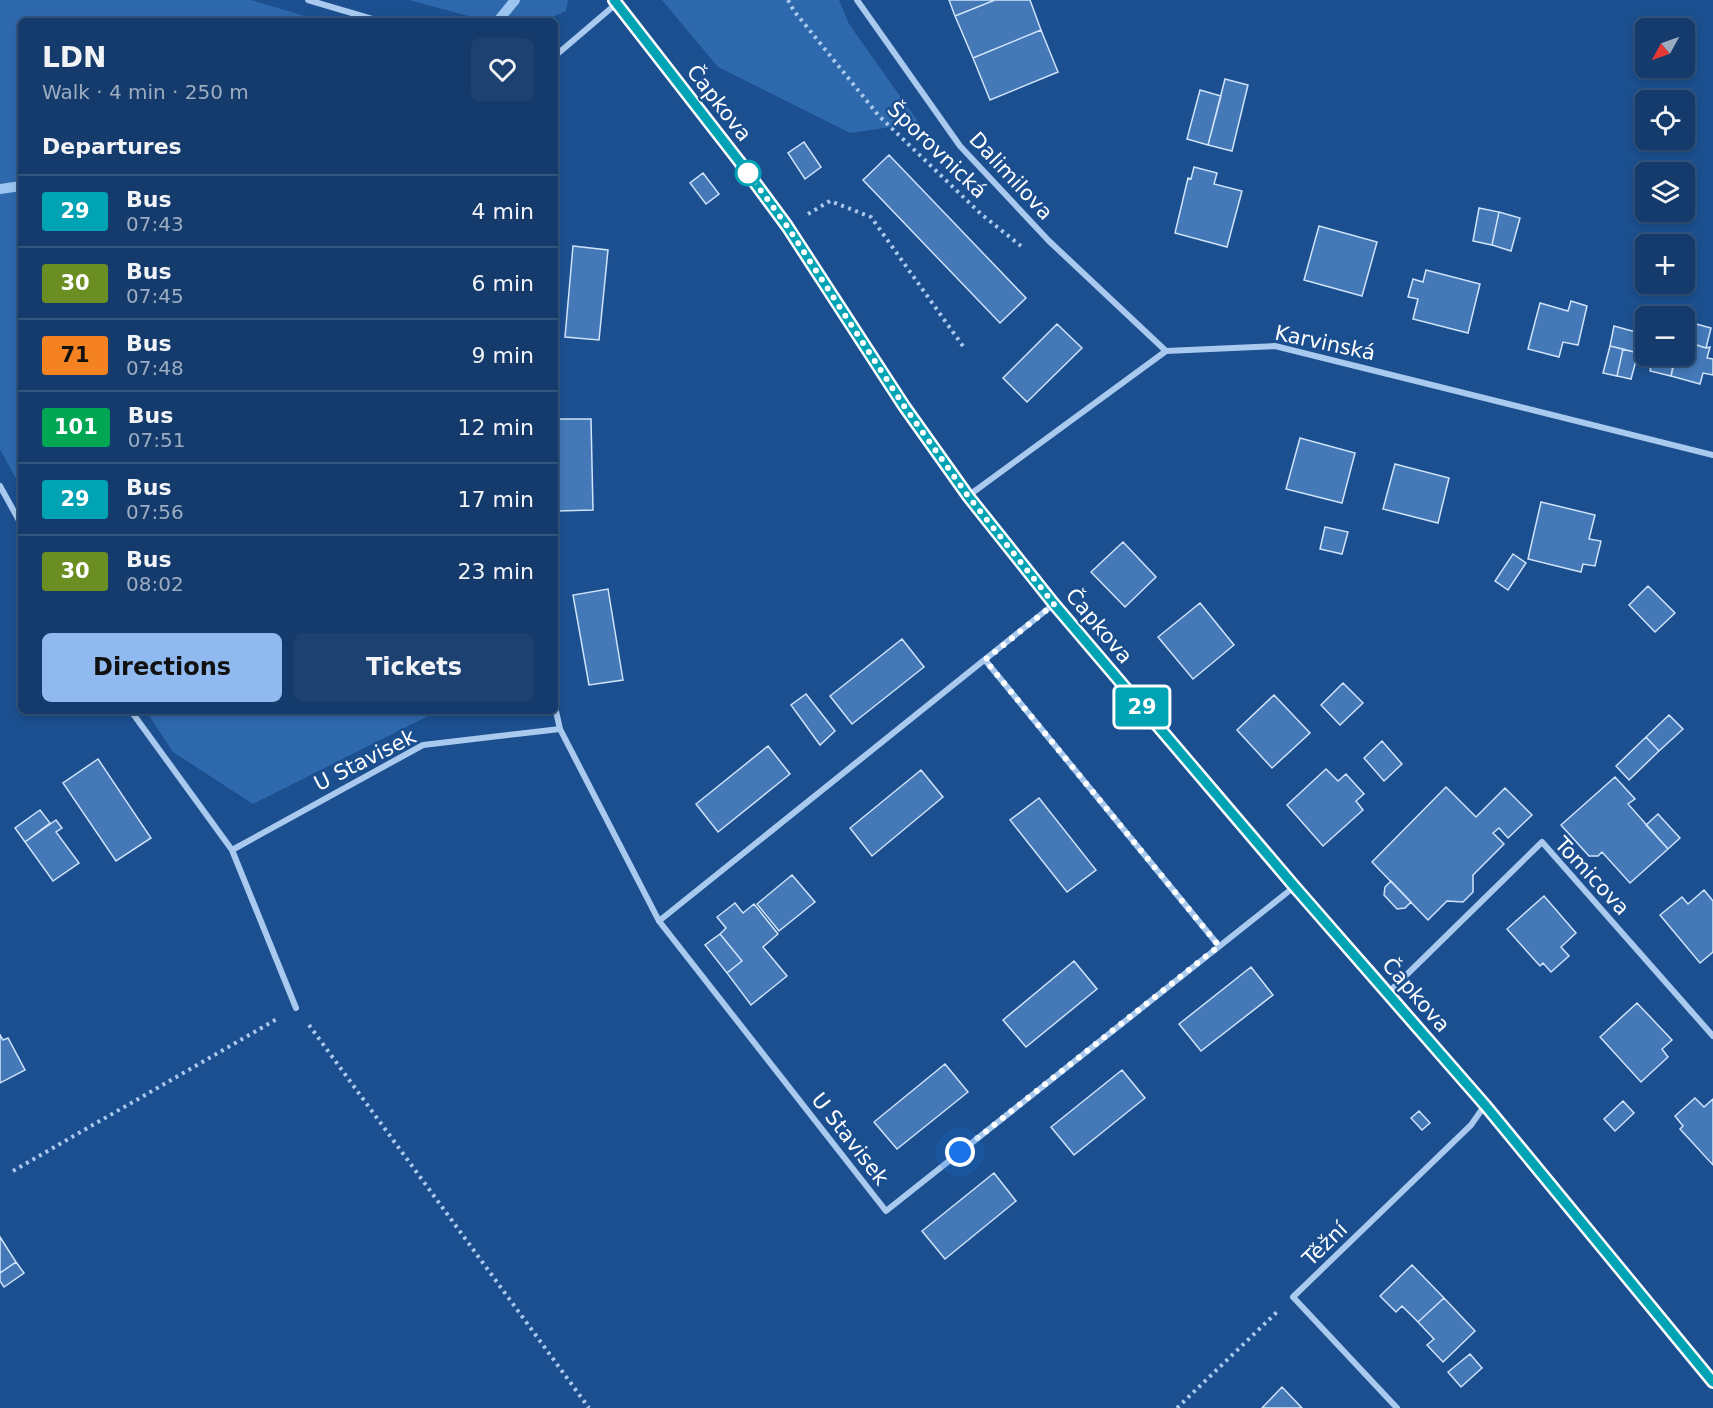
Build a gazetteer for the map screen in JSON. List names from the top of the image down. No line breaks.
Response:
{"streets":{"street":["Čapkova","Dalimilova","Karvinská","U Stavisek","Tomicova","Těžní"],"path":["Šporovnická"]},"crossings":[["Čapkova","U Stavisek"],["Čapkova","Tomicova"],["Čapkova","Těžní"],["Dalimilova","Karvinská"]],"lines":["bus line 29"],"north":"bottom left","page":{"on_map":"29","map_buttons":["+","−"],"heading":[["LDN","Walk · 4 min · 250 m"],"Departures"],"list":[{"mark":"29","name":"Bus","note":"07:43","value":"4 min"},{"mark":"30","name":"Bus","note":"07:45","value":"6 min"},{"mark":"71","name":"Bus","note":"07:48","value":"9 min"},{"mark":"101","name":"Bus","note":"07:51","value":"12 min"},{"mark":"29","name":"Bus","note":"07:56","value":"17 min"},{"mark":"30","name":"Bus","note":"08:02","value":"23 min"}],"buttons":["Directions","Tickets"]}}
